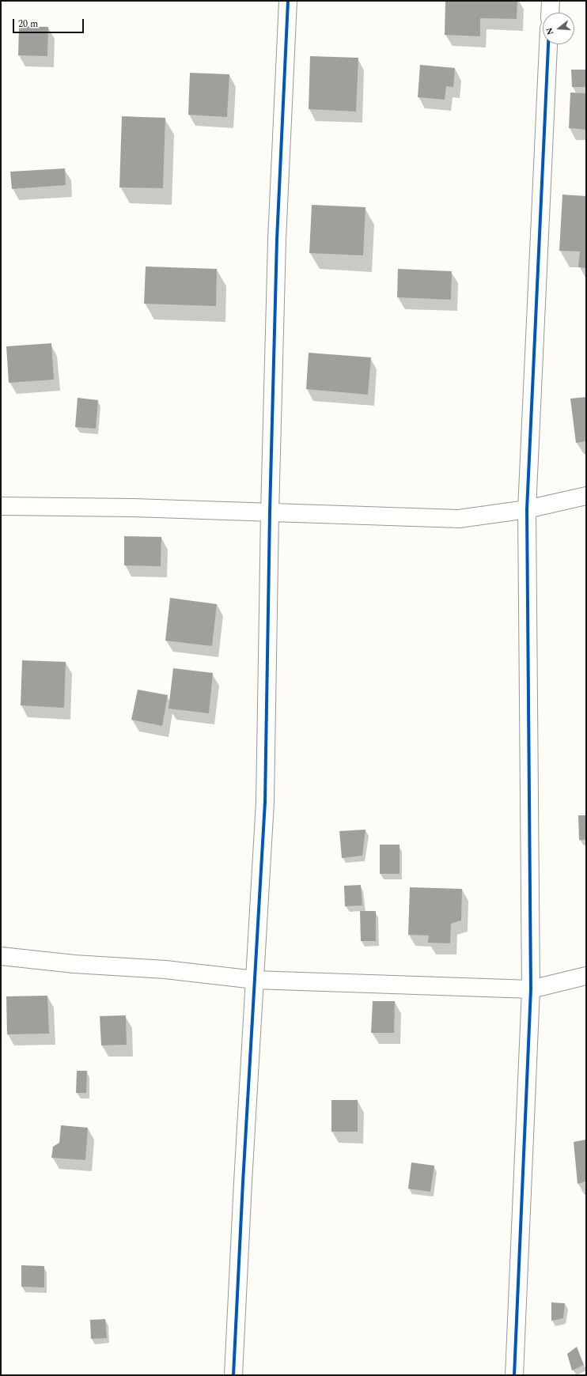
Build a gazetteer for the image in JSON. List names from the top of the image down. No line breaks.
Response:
{"scale_bar":"20 m","north":"left"}
